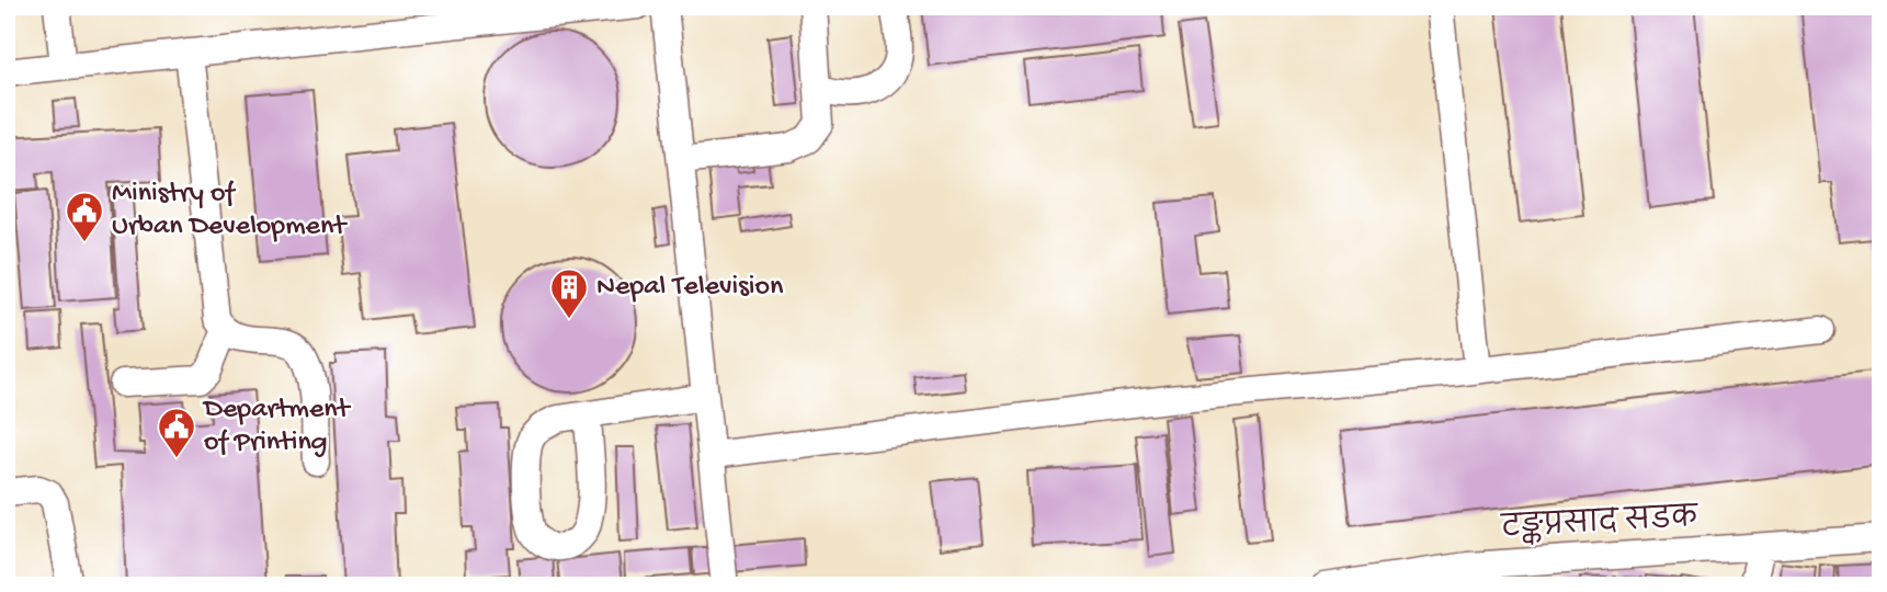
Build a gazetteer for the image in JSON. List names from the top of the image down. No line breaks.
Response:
{"streets":{"street":["टङ्कप्रसाद सडक"]},"places":{"public building":["Ministry of Urban Development","Department of Printing"],"building":["Nepal Television"]}}
